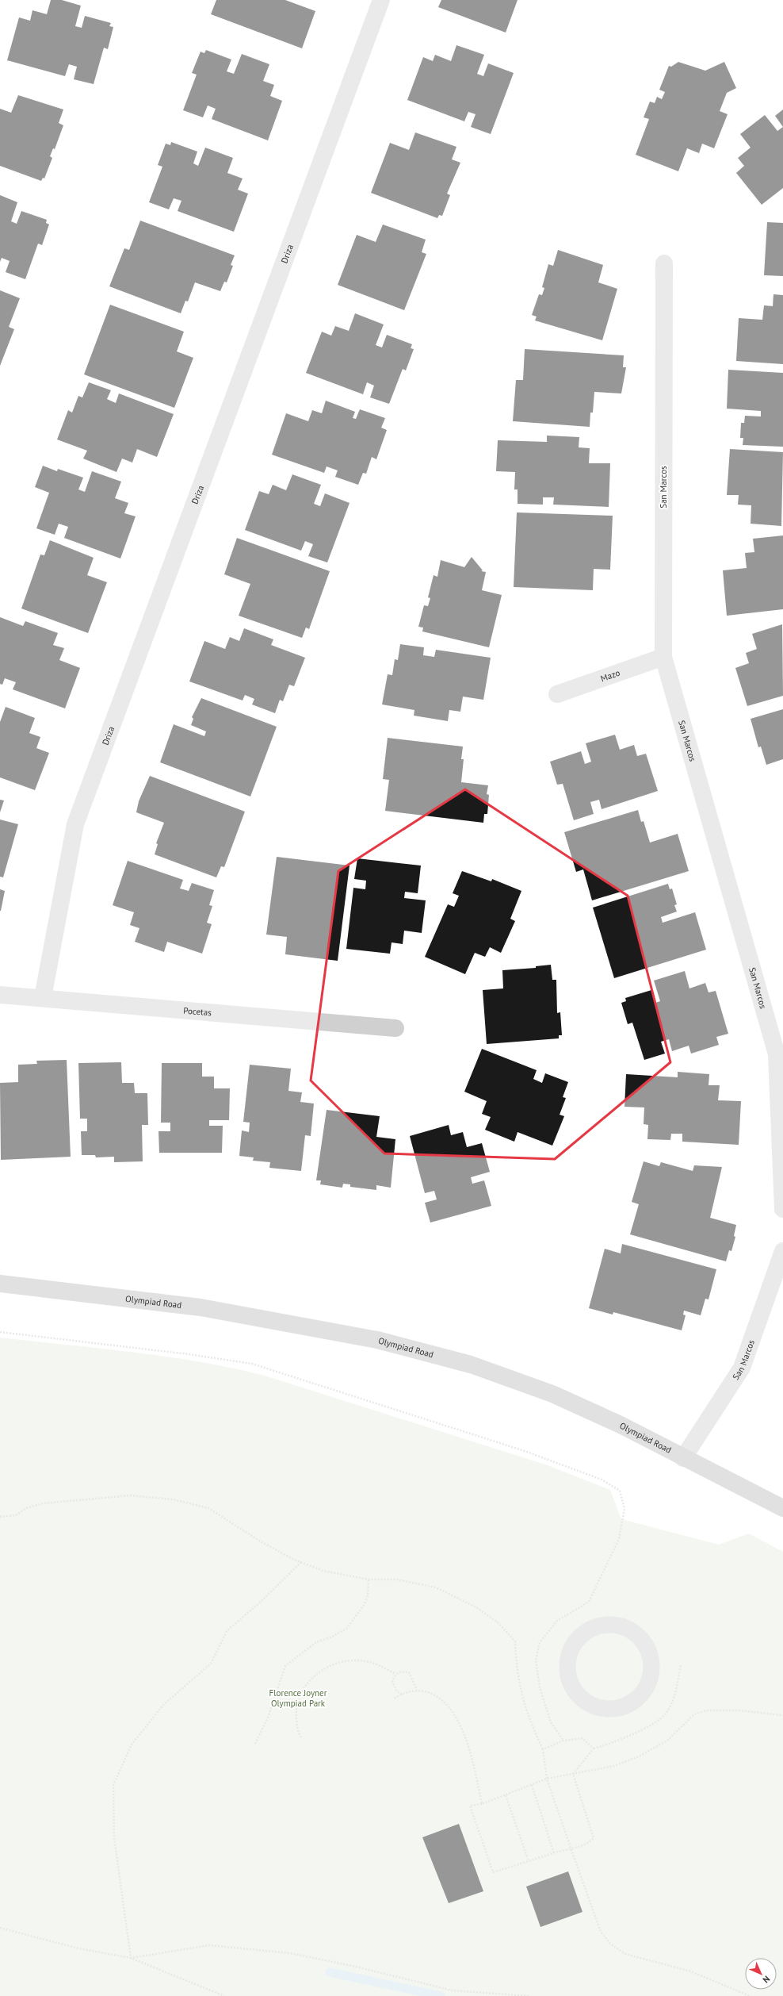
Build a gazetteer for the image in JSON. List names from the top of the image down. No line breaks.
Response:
{"streets":{"main road":["Olympiad Road"],"street":["Driza","San Marcos","Mazo","Pocetas"]},"crossings":[["Driza","Pocetas"],["San Marcos","Mazo"],["San Marcos","Olympiad Road"]],"parks":["Florence Joyner Olympiad Park"],"north":"bottom right"}
